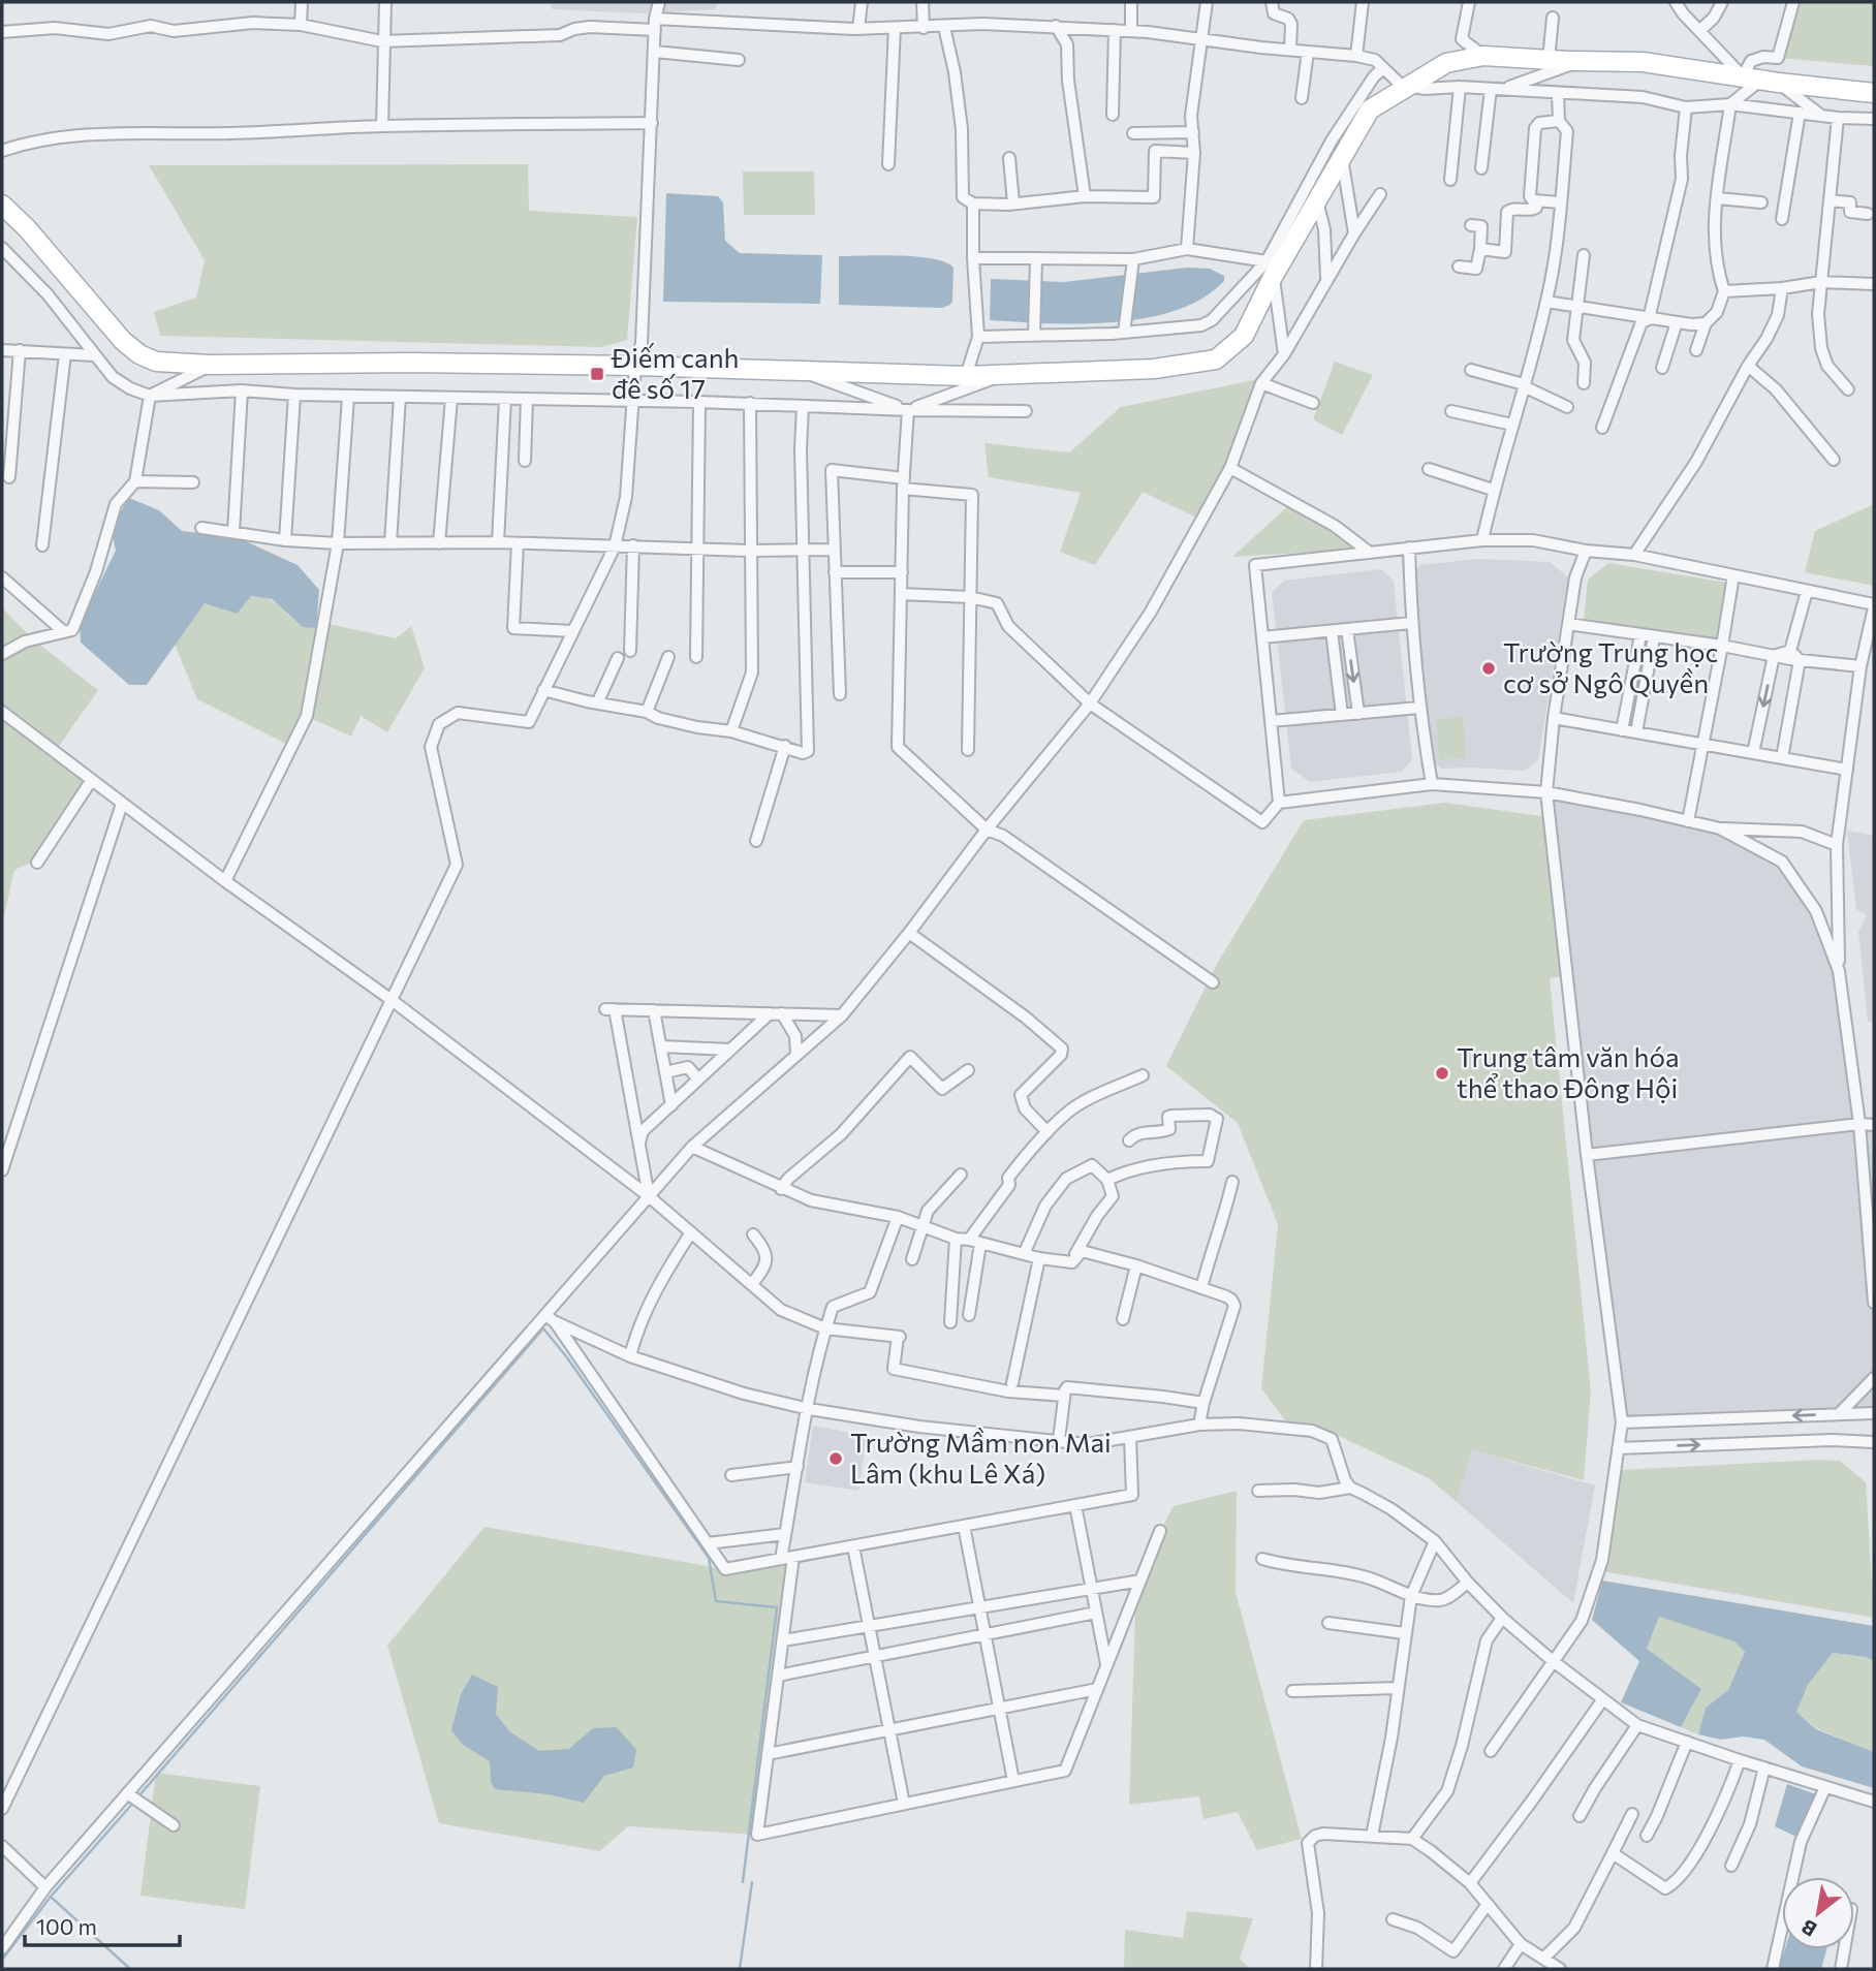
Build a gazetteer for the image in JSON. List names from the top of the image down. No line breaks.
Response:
{"places":{"transit":["Điếm canh đê số 17"],"other":["Trường Trung học cơ sở Ngô Quyền","Trung tâm văn hóa thể thao Đông Hội","Trường Mầm non Mai Lâm (khu Lê Xá)"]},"scale_bar":"100 m","north":"bottom left"}
